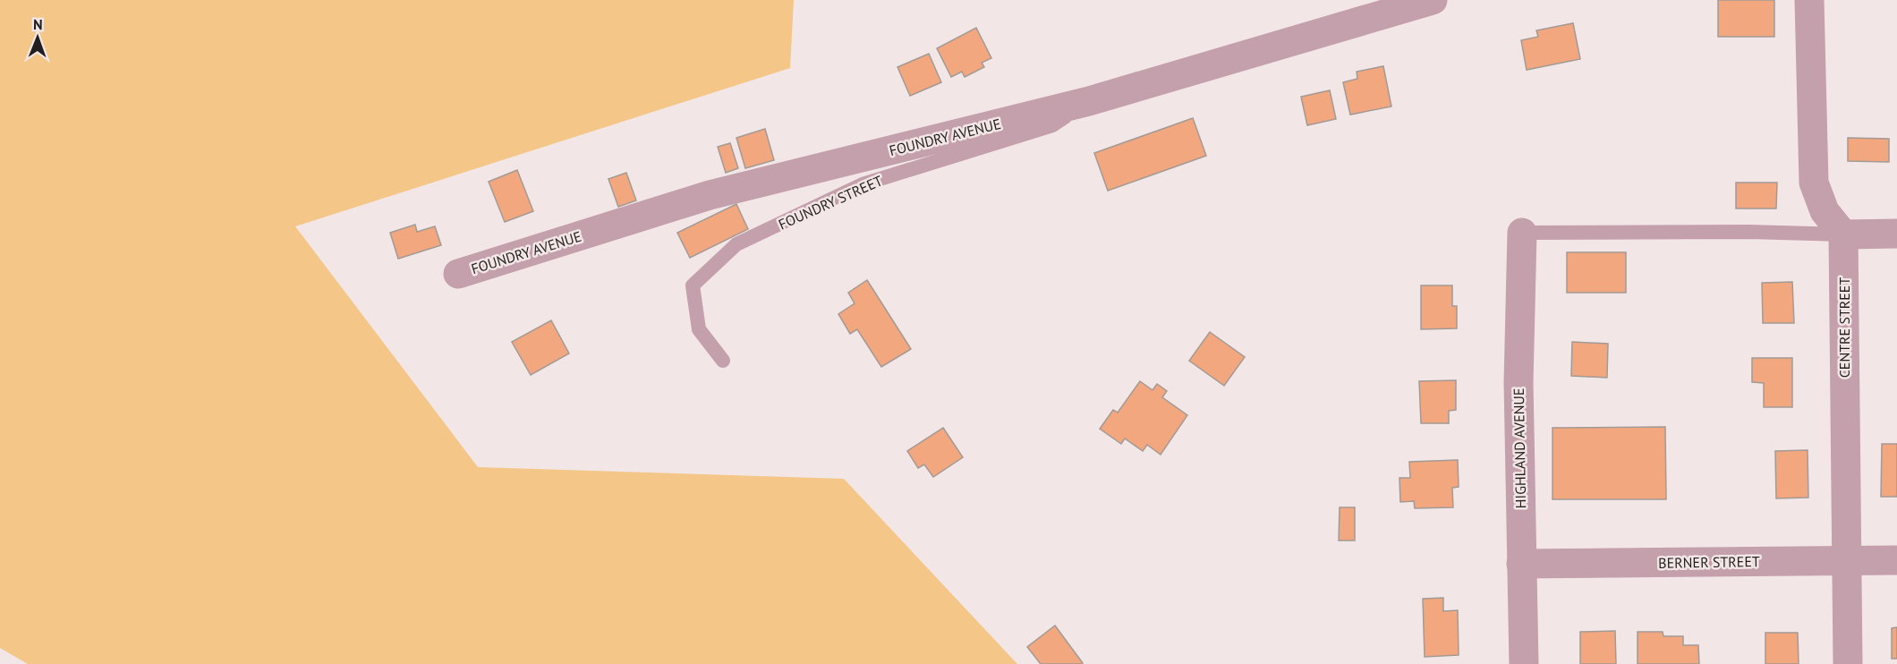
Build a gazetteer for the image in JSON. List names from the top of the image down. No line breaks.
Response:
{"streets":{"street":["FOUNDRY AVENUE","CENTRE STREET","HIGHLAND AVENUE","BERNER STREET"],"lane":["FOUNDRY STREET"]},"crossings":[["FOUNDRY AVENUE","FOUNDRY STREET"],["CENTRE STREET","BERNER STREET"],["HIGHLAND AVENUE","BERNER STREET"]],"north":"top"}
